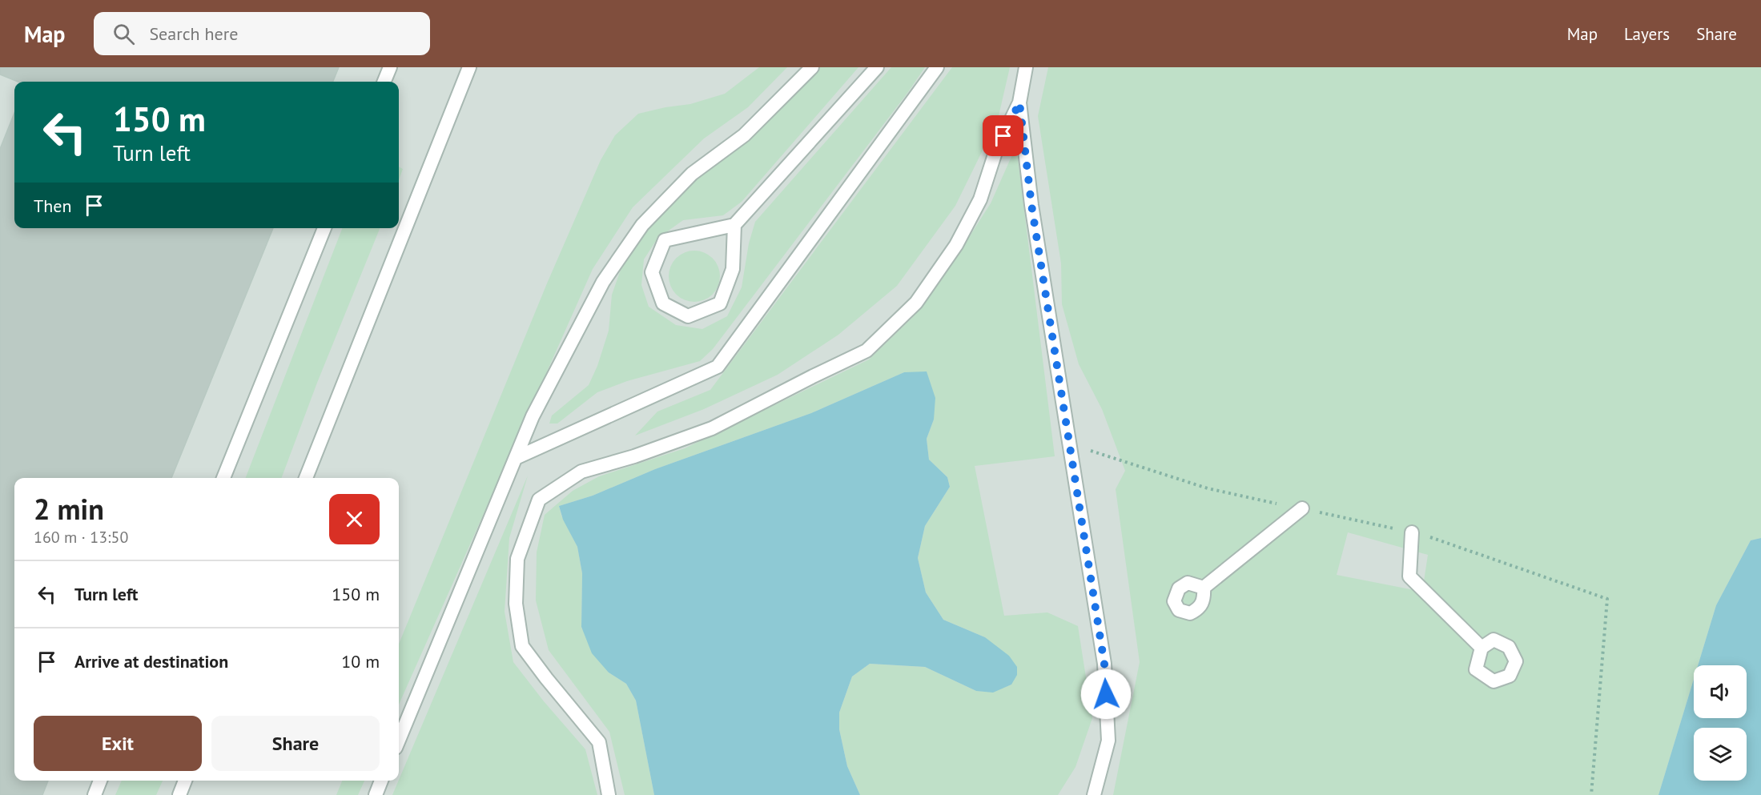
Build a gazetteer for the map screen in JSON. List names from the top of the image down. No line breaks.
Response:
{"page":{"header":"Map","search":"Search here","nav":["Map","Layers","Share"],"turn":["150 m","Turn left"],"then":"Then","heading":["2 min","160 m · 13:50"],"list":[{"name":"Turn left","value":"150 m"},{"name":"Arrive at destination","value":"10 m"}],"buttons":["Exit","Share"]}}
